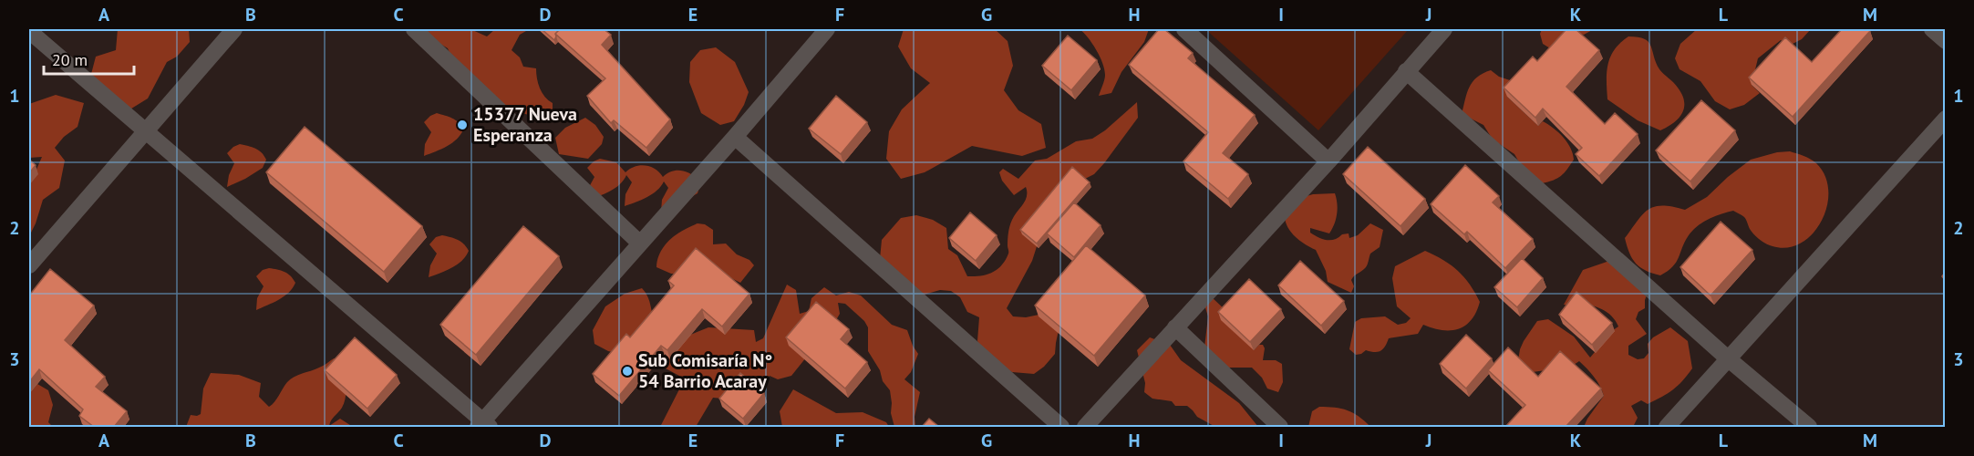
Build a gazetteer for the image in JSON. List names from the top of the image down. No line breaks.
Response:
{"places":["15377 Nueva Esperanza","Sub Comisaría N° 54 Barrio Acaray"],"scale_bar":"20 m","grid":{"columns":["A","B","C","D","E","F","G","H","I","J","K","L","M"],"rows":["1","2","3"]}}
